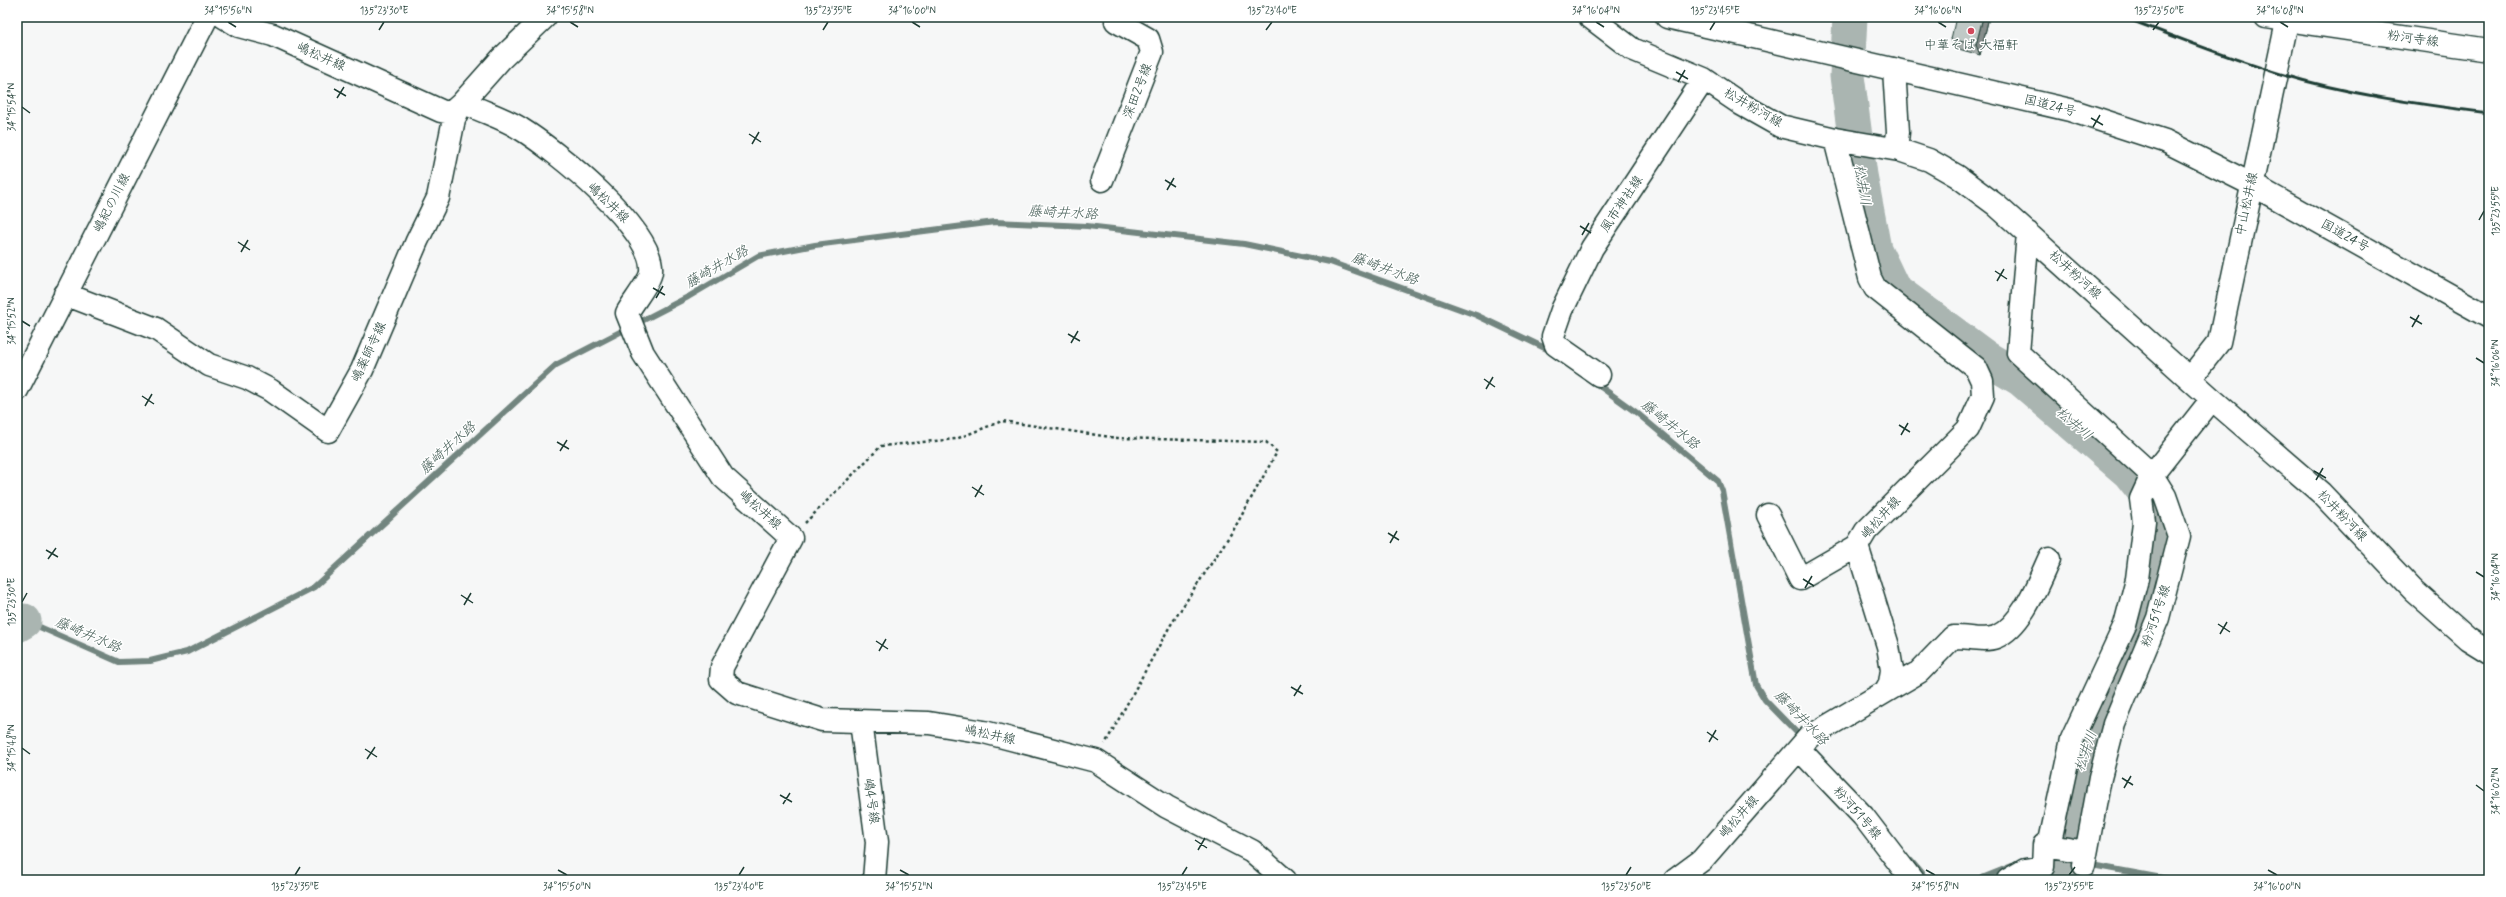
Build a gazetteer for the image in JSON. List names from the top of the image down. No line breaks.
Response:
{"streets":{"main road":["粉河寺線","嶋松井線","深田2号線","国道24号","松井粉河線","嶋紀の川線","風市神社線","中山松井線","嶋薬師寺線","粉河51号線","嶋4号線"]},"crossings":[["粉河寺線","中山松井線"],["嶋松井線","松井粉河線"],["嶋松井線","嶋薬師寺線"],["嶋松井線","粉河51号線"],["嶋松井線","嶋4号線"],["国道24号","中山松井線"],["松井粉河線","風市神社線"],["松井粉河線","中山松井線"],["松井粉河線","粉河51号線"],["嶋紀の川線","嶋薬師寺線"]],"water":["松井川","藤崎井水路"],"places":["中華そば 大福軒"],"coordinates":["34°15'56\"N","135°23'30\"E","34°15'58\"N","135°23'35\"E","34°16'00\"N","135°23'40\"E","34°16'04\"N","135°23'45\"E","34°16'06\"N","135°23'50\"E","34°16'08\"N","34°15'54\"N","135°23'55\"E","34°15'52\"N","34°15'48\"N","34°16'02\"N","34°15'50\"N"]}
